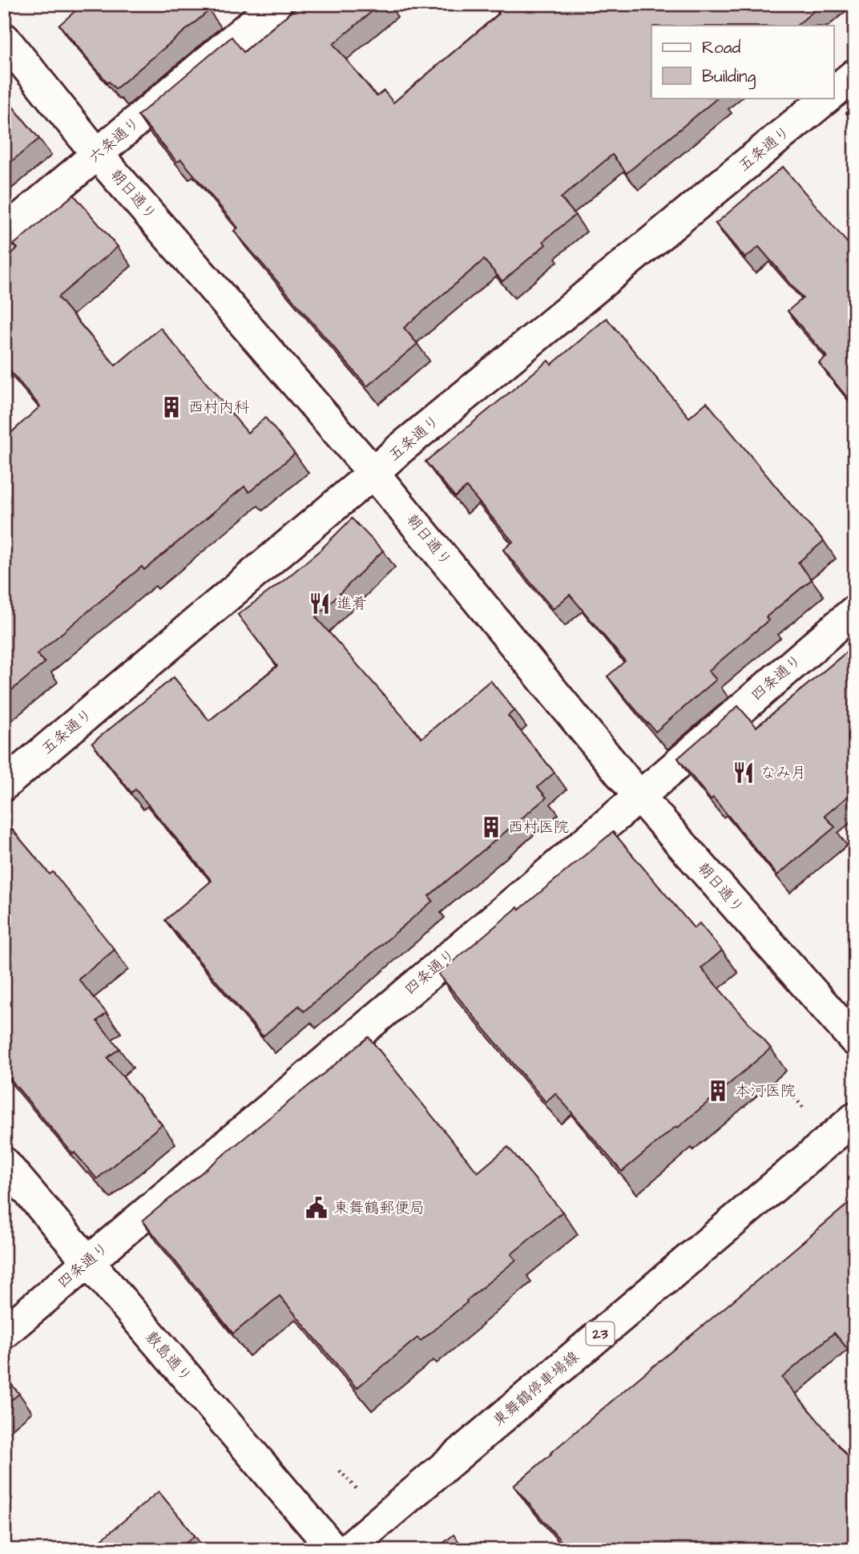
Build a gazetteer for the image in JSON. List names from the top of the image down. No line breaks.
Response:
{"streets":{"street":["六条通り","五条通り","朝日通り","四条通り","23","敷島通り","東舞鶴停車場線"]},"crossings":[["六条通り","朝日通り"],["五条通り","朝日通り"],["朝日通り","四条通り"],["四条通り","敷島通り"]],"places":{"building":["西村内科","西村医院","本河医院"],"restaurant":["進肴","なみ月"],"public building":["東舞鶴郵便局"]},"legend":["Road","Building"]}
